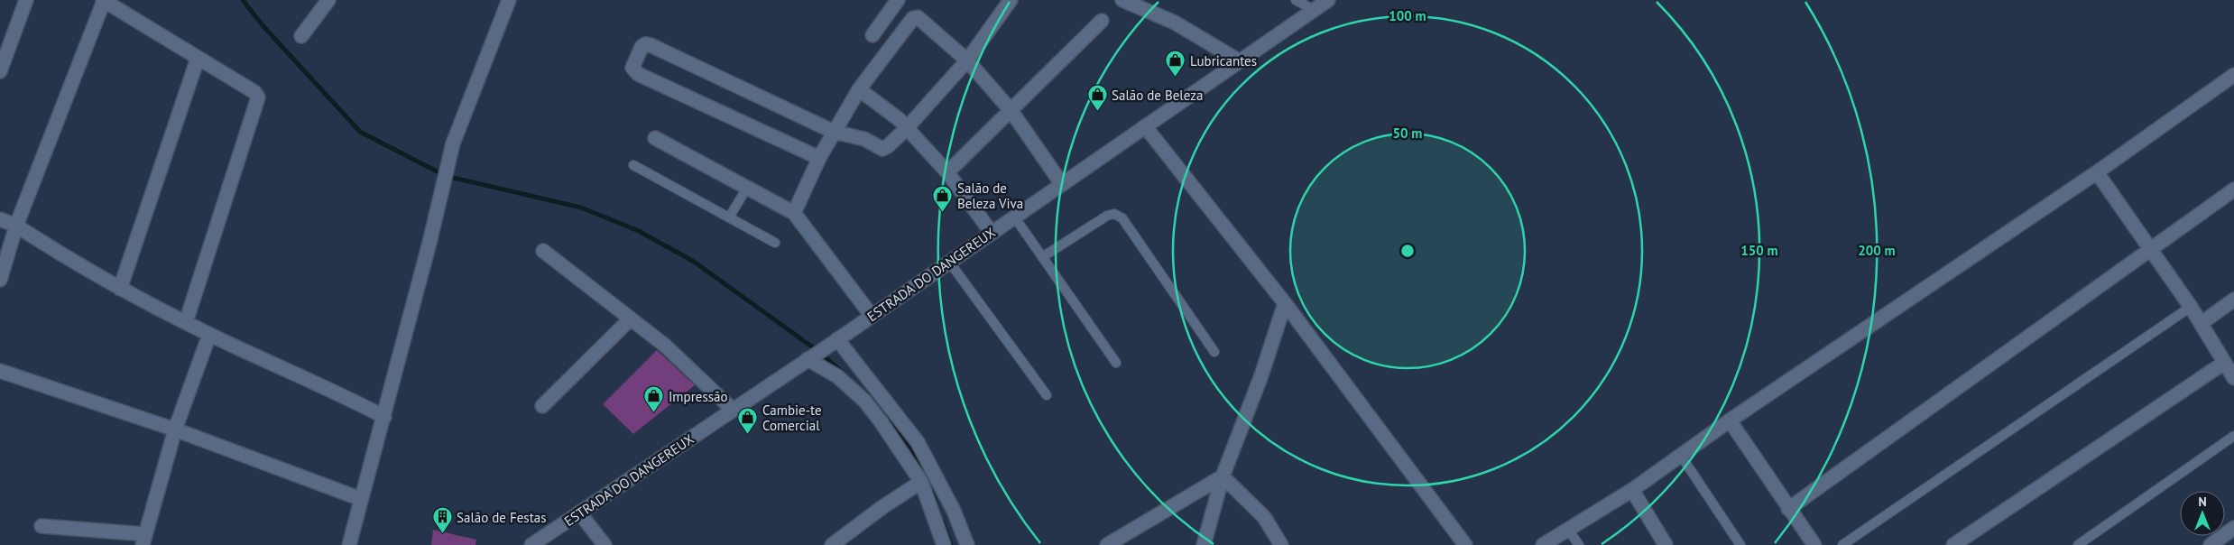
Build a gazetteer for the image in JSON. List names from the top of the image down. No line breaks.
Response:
{"streets":{"street":["ESTRADA DO DANGEREUX"]},"places":{"shop":["Lubricantes","Salão de Beleza","Salão de Beleza Viva","Impressão","Cambie-te Comercial"],"building":["Salão de Festas"]},"north":"top","rings":["100 m","50 m","150 m","200 m"]}
